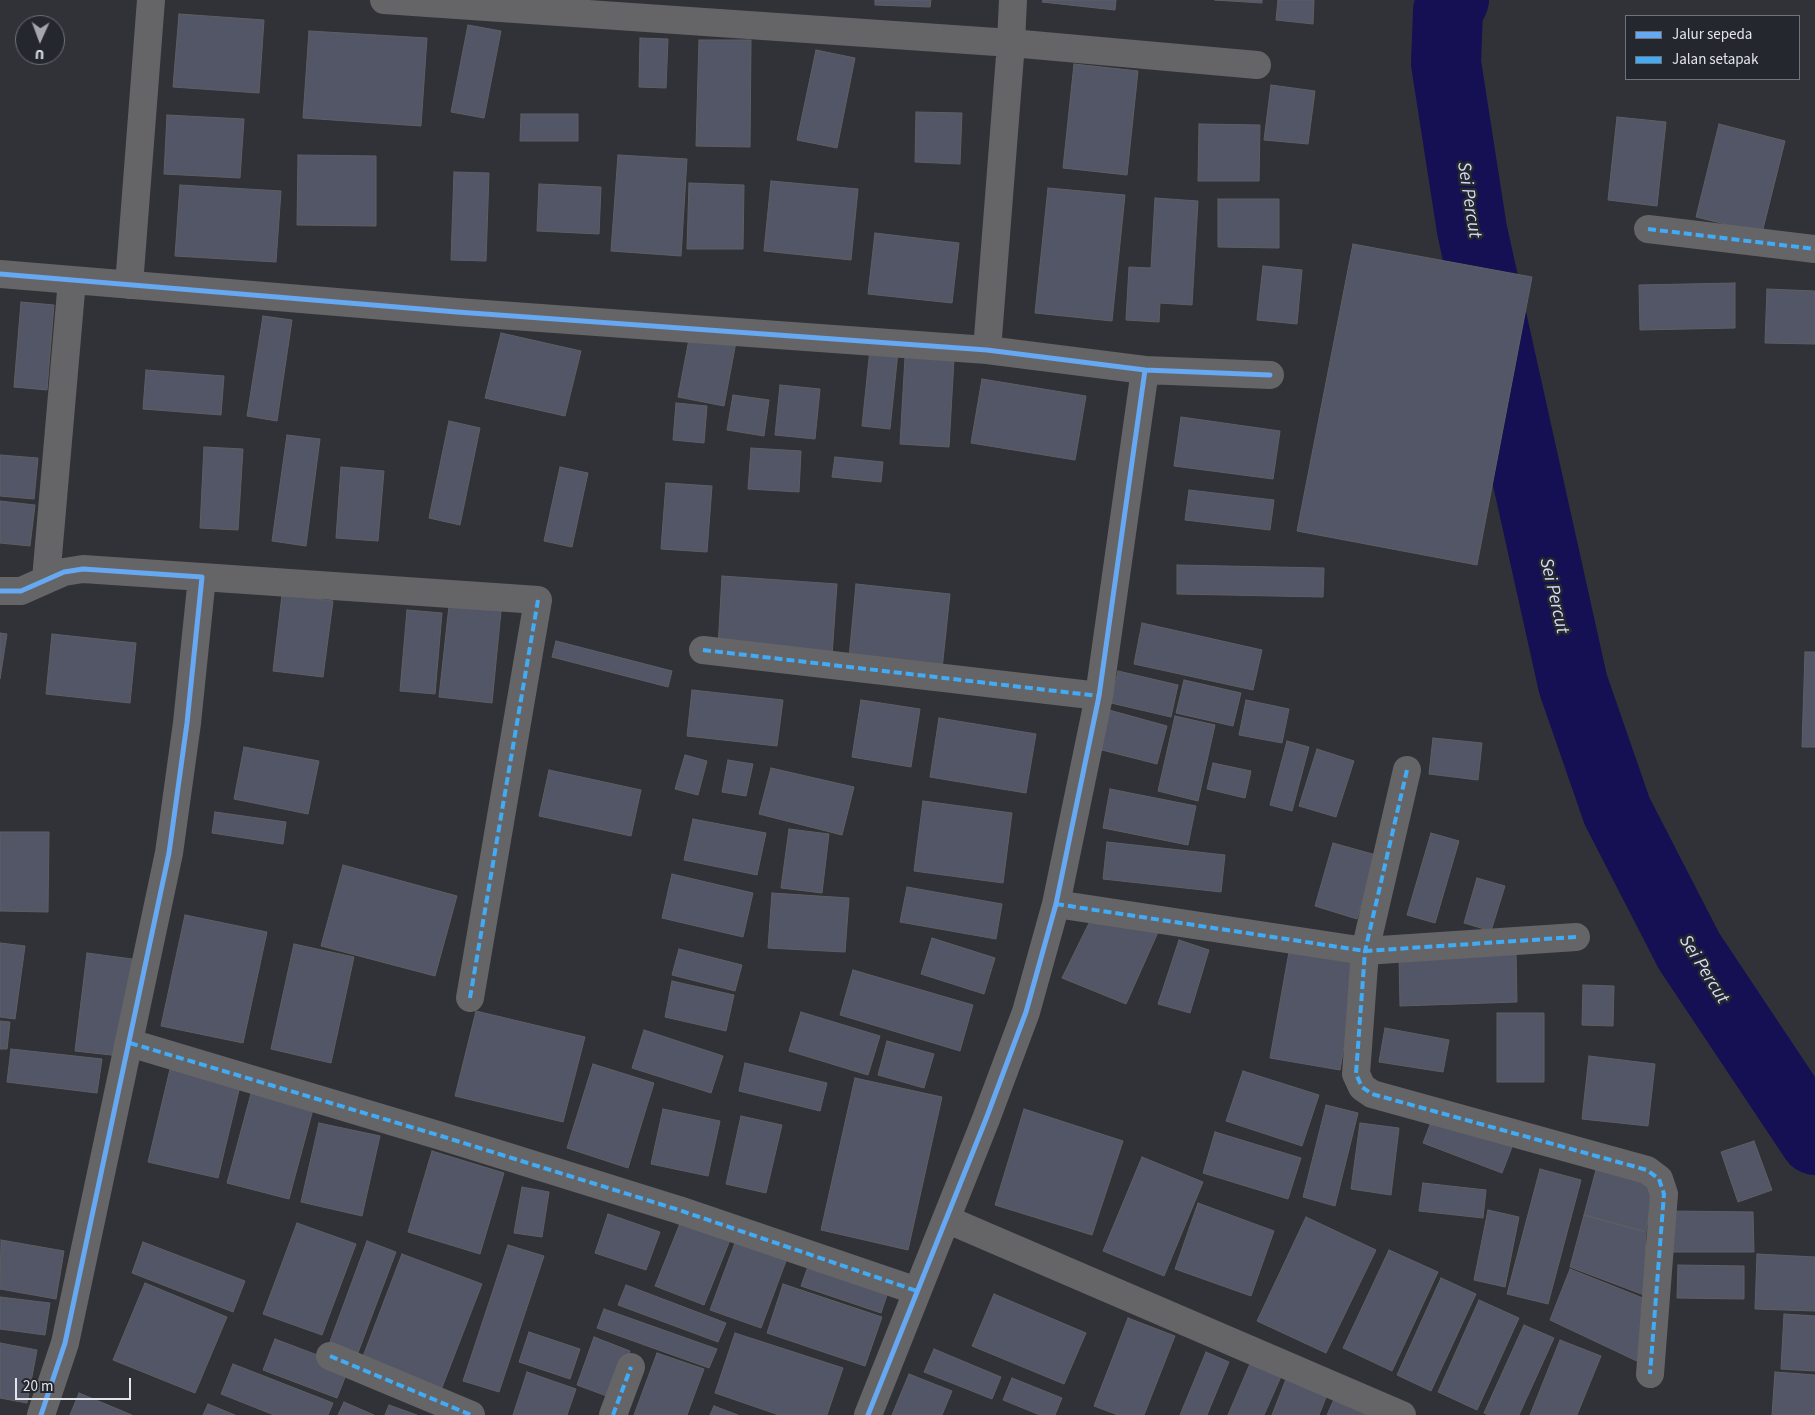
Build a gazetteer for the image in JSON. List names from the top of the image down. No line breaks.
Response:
{"water":["Sei Percut"],"legend":["Jalur sepeda","Jalan setapak"],"scale_bar":"20 m","north":"bottom"}
